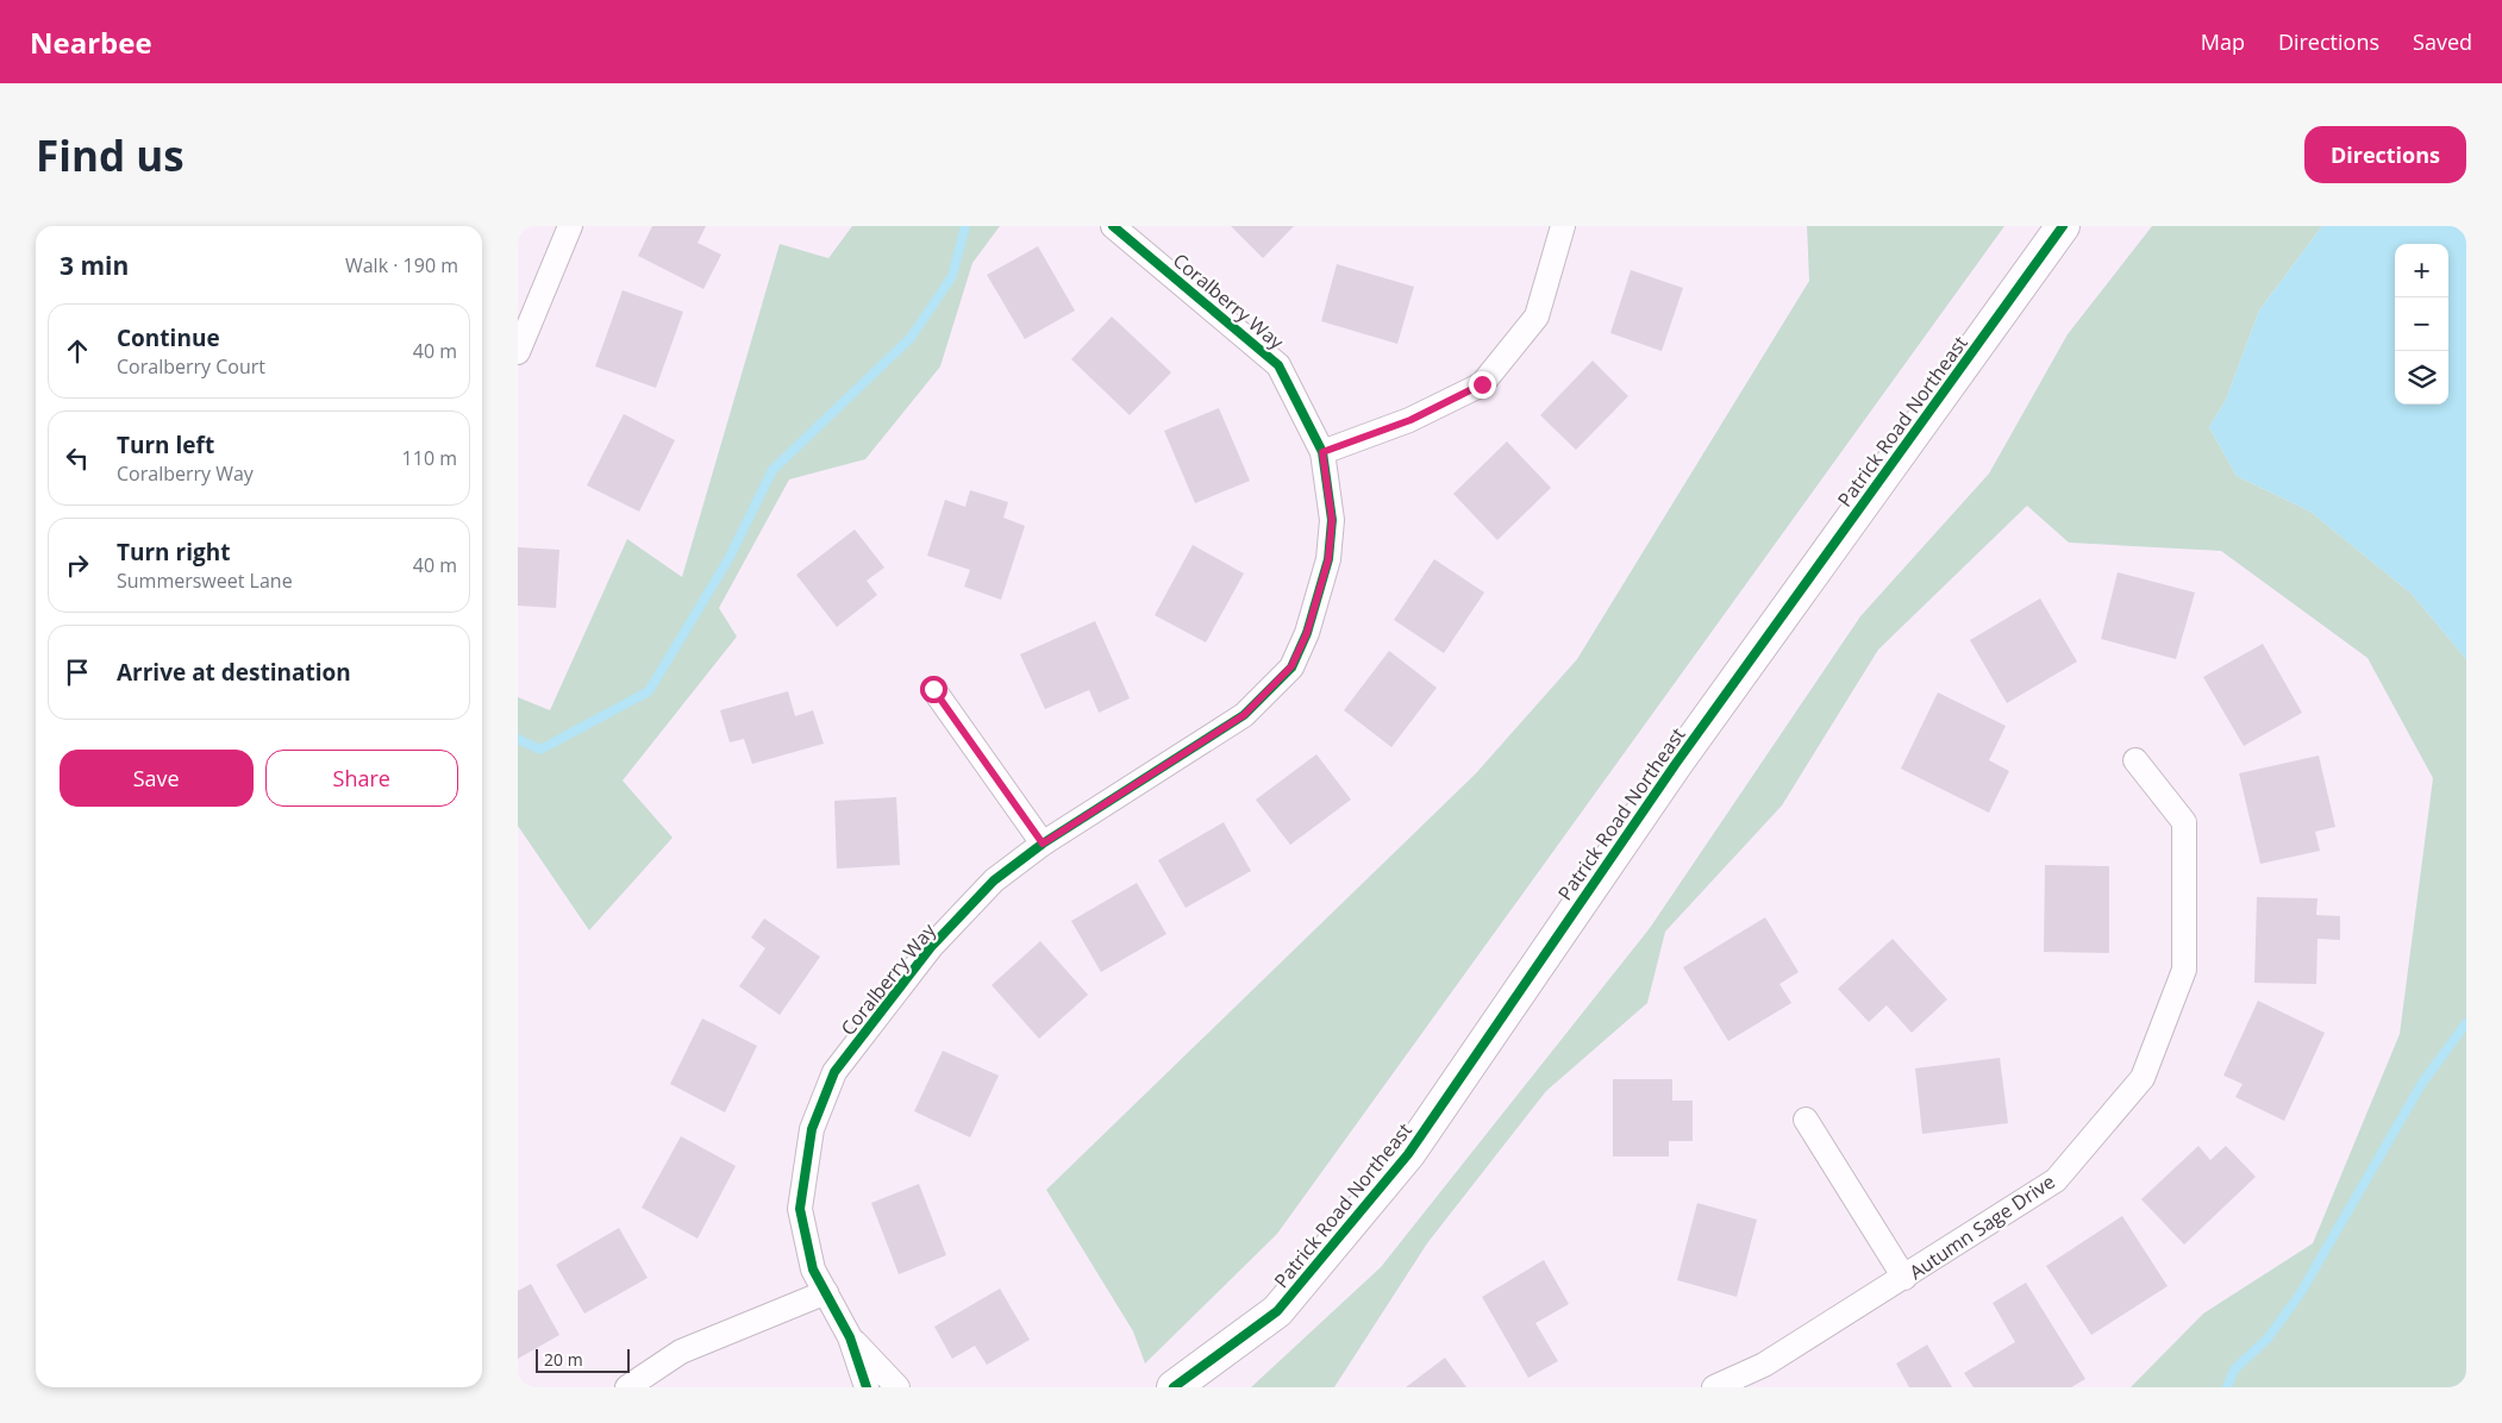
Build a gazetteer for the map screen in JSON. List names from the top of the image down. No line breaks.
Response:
{"streets":{"street":["Coralberry Way","Patrick Road Northeast","Autumn Sage Drive"]},"scale_bar":"20 m","page":{"header":"Nearbee","nav":["Map","Directions","Saved"],"buttons":["Directions",["Save","Share"]],"title":"Find us","heading":["3 min","Walk · 190 m"],"map_buttons":["+","−"],"list":[["Continue","Coralberry Court","40 m"],["Turn left","Coralberry Way","110 m"],["Turn right","Summersweet Lane","40 m"],"Arrive at destination"],"scale":"20 m"}}
